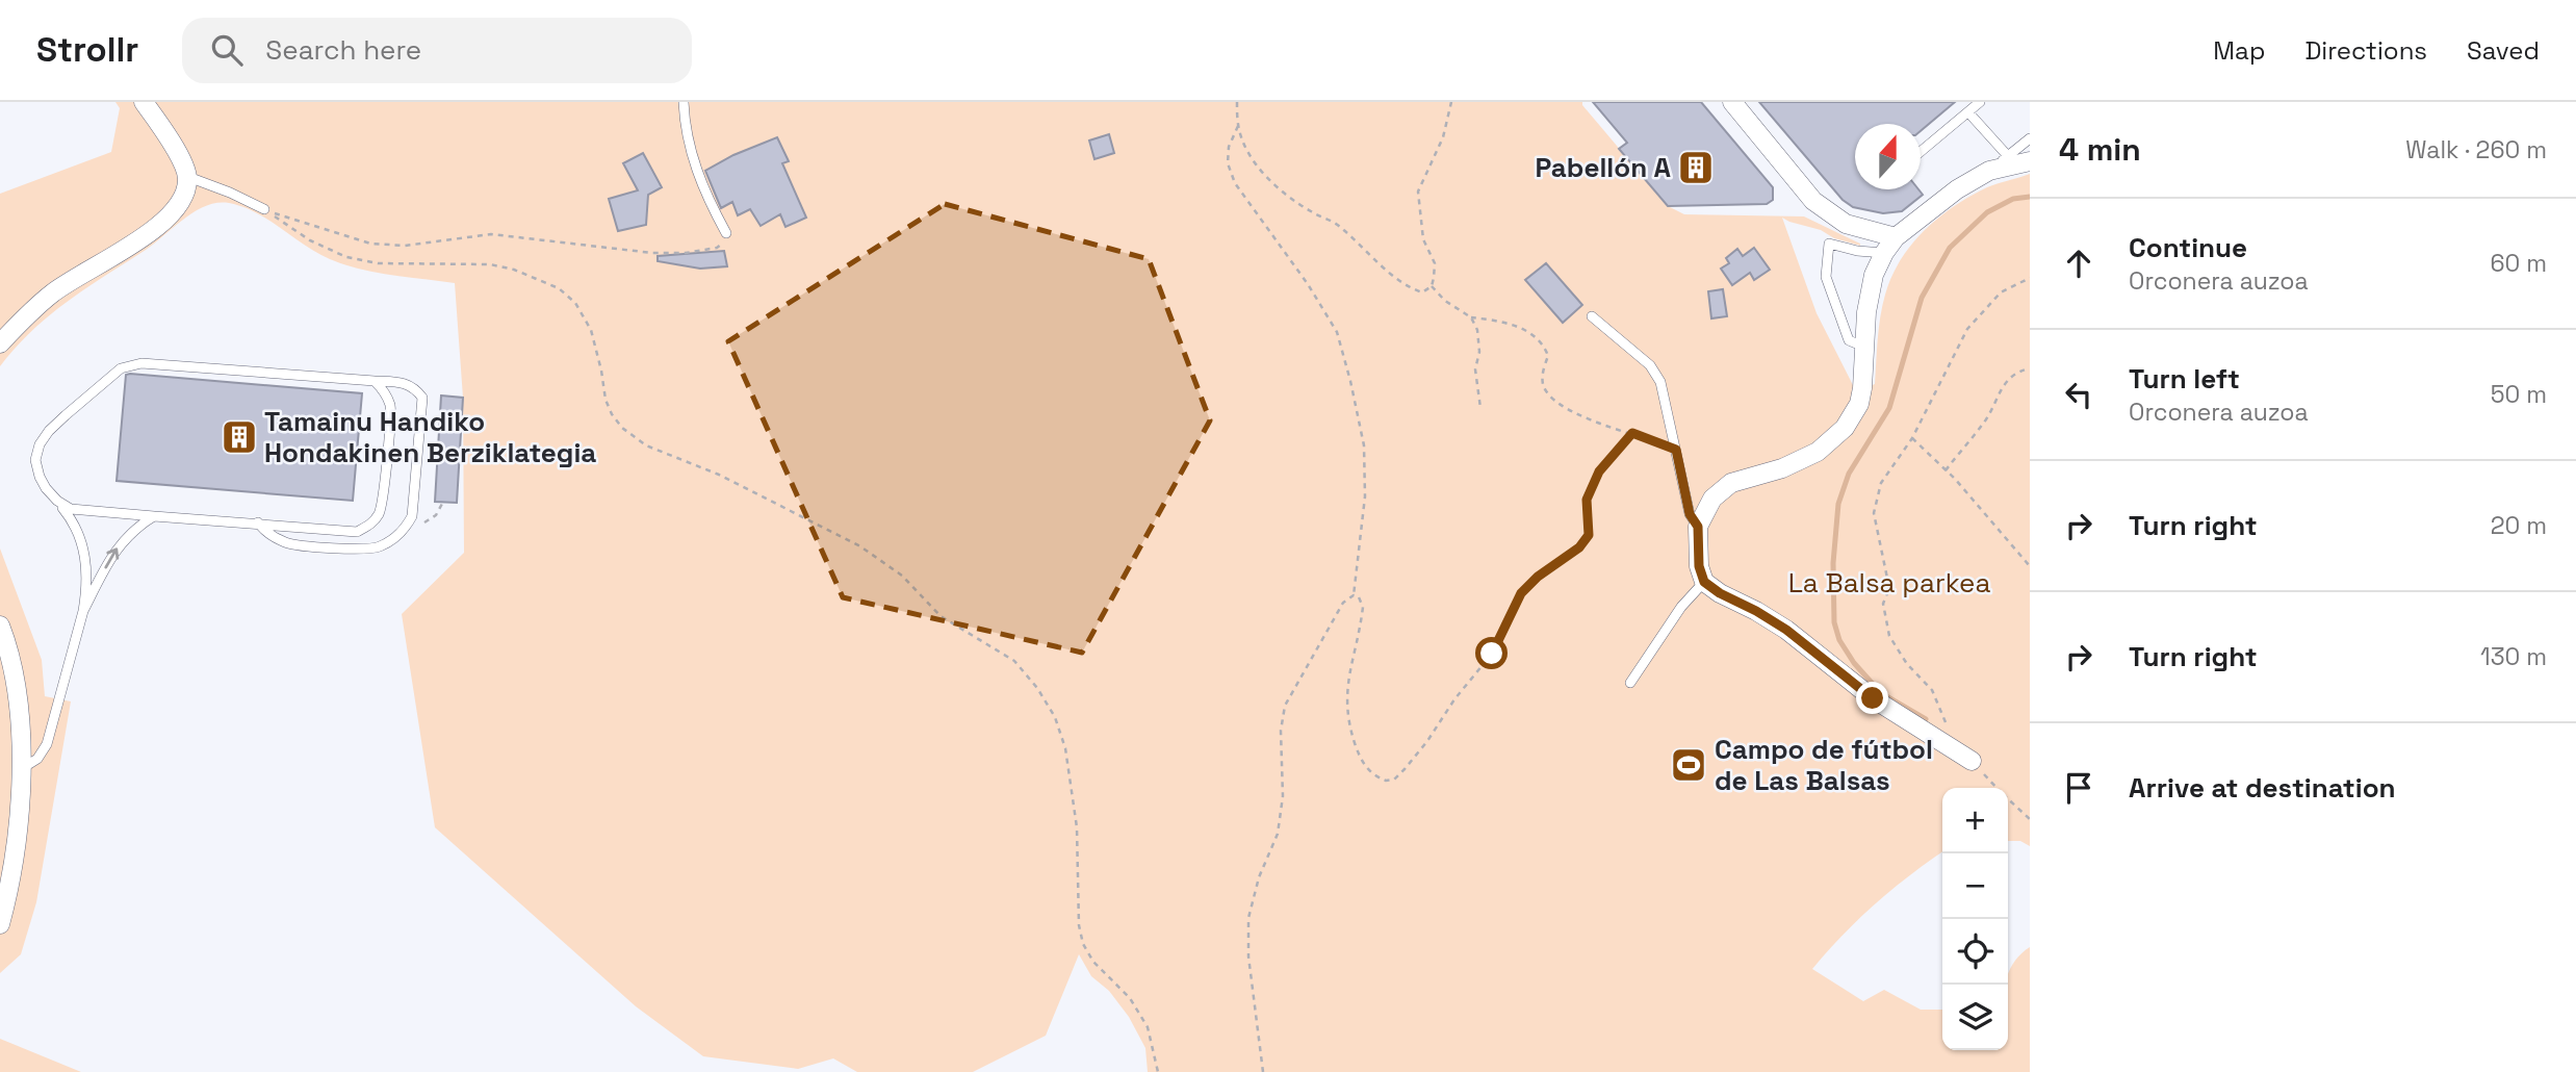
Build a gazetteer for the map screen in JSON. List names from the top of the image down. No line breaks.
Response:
{"parks":["La Balsa parkea"],"places":{"building":["Pabellón A","Tamainu Handiko Hondakinen Berziklategia"],"sports":["Campo de fútbol de Las Balsas"]},"north":"top","page":{"header":"Strollr","search":"Search here","nav":["Map","Directions","Saved"],"heading":["4 min","Walk · 260 m"],"list":[["Continue","Orconera auzoa","60 m"],["Turn left","Orconera auzoa","50 m"],["Turn right","20 m"],["Turn right","130 m"],"Arrive at destination"],"map_buttons":["+","−"]}}
